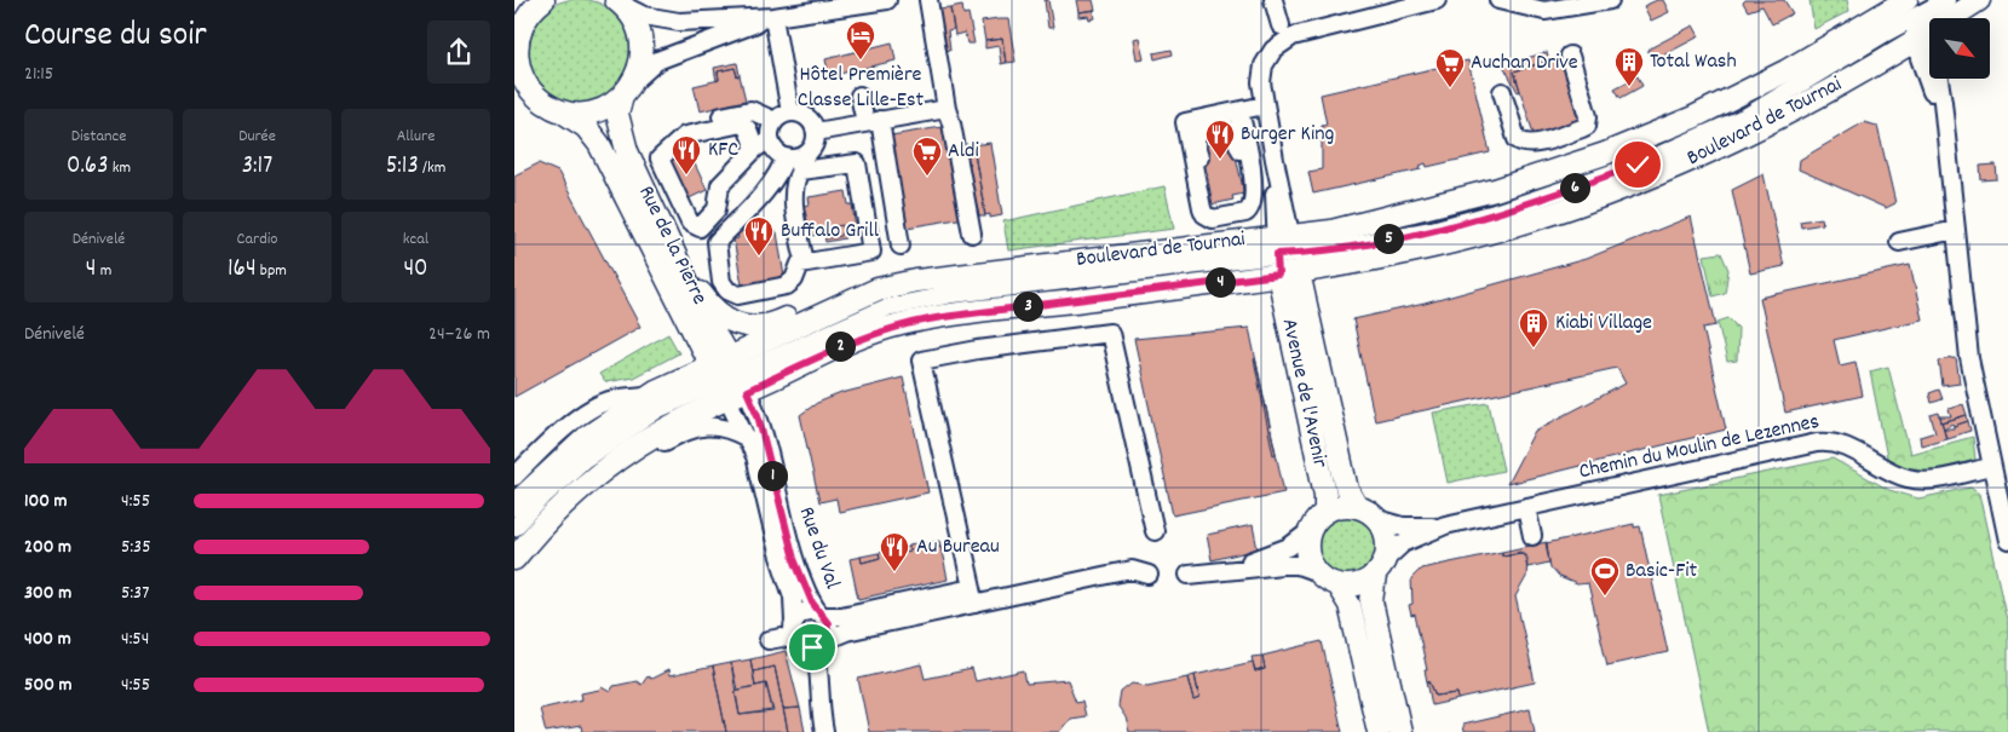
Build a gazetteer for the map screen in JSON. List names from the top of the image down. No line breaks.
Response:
{"streets":{"main road":["Boulevard de Tournai","Rue de la Pierre","Avenue de l'Avenir"],"street":["Chemin du Moulin de Lezennes","Rue du Val"]},"crossings":[["Boulevard de Tournai","Rue de la Pierre"],["Boulevard de Tournai","Avenue de l'Avenir"],["Boulevard de Tournai","Rue du Val"],["Rue de la Pierre","Rue du Val"],["Avenue de l'Avenir","Chemin du Moulin de Lezennes"]],"places":{"hotel":["Hôtel Première Classe Lille-Est"],"building":["Total Wash","Kiabi Village"],"supermarket":["Auchan Drive","Aldi"],"restaurant":["Burger King","KFC","Buffalo Grill","Au Bureau"],"sports":["Basic-Fit"]},"north":"bottom right","page":{"heading":["Course du soir","21:15"],"stats":[["Distance","0.63 km"],["Durée","3:17"],["Allure","5:13 /km"],["Dénivelé","4 m"],["Cardio","164 bpm"],["kcal","40"]],"pins":["6","5","4","3","2","1"],"chart":["Dénivelé","24–26 m"],"list":[{"name":"100 m","note":"4:55"},{"name":"200 m","note":"5:35"},{"name":"300 m","note":"5:37"},{"name":"400 m","note":"4:54"},{"name":"500 m","note":"4:55"}]}}
